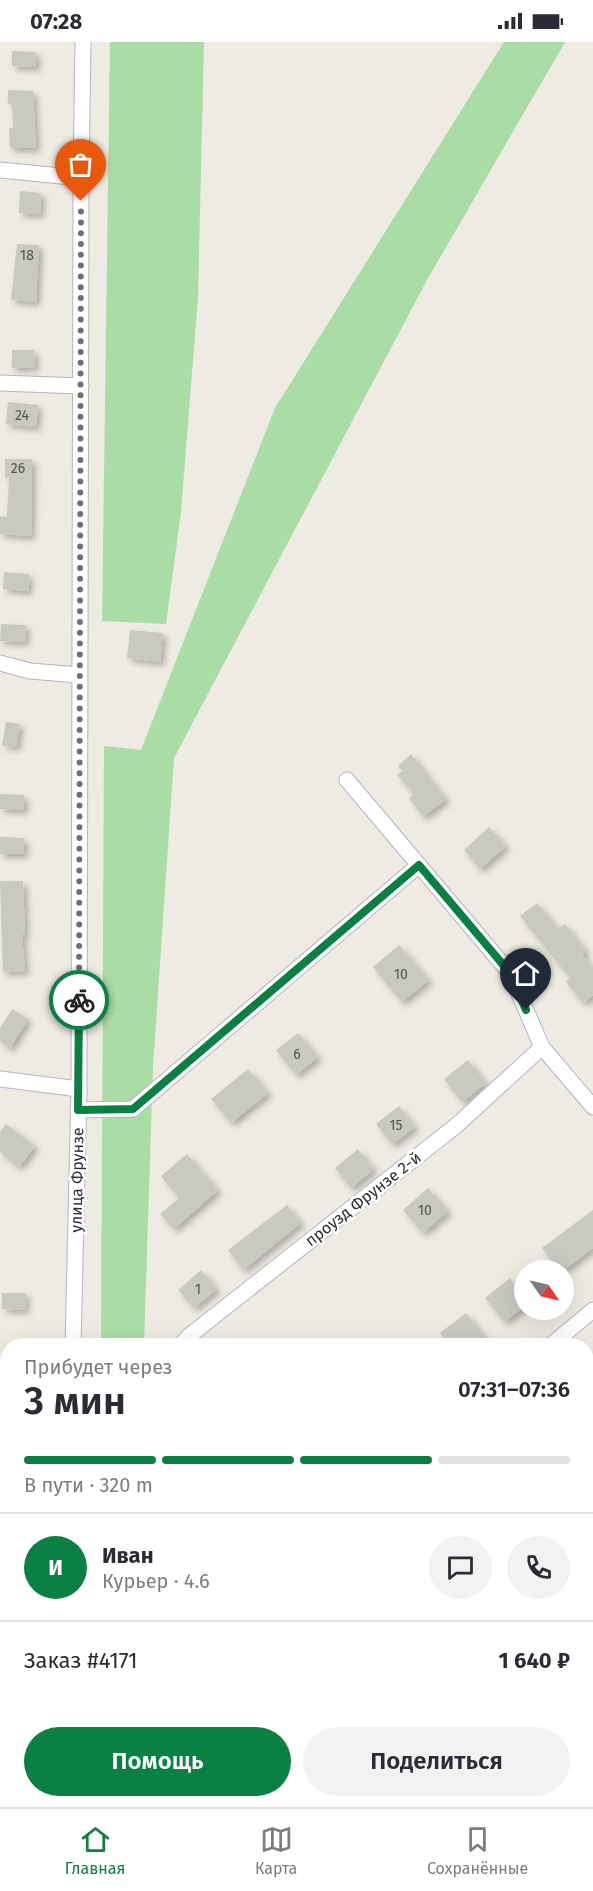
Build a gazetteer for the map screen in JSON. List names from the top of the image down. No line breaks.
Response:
{"streets":{"street":["улица Фрунзе","проузд Фрунзе 2-й"]},"house_numbers":["18","24","26","10","6","15","10","1"],"north":"bottom right","page":{"status":"07:28","heading":["3 мин","Прибудет через","07:31–07:36"],"panel":["Иван","Курьер · 4.6","Заказ #4171","1 640 ₽"],"bar":"В пути · 320 m","round":"И","buttons":["Помощь","Поделиться"],"tabs":["Главная","Карта","Сохранённые"]}}
